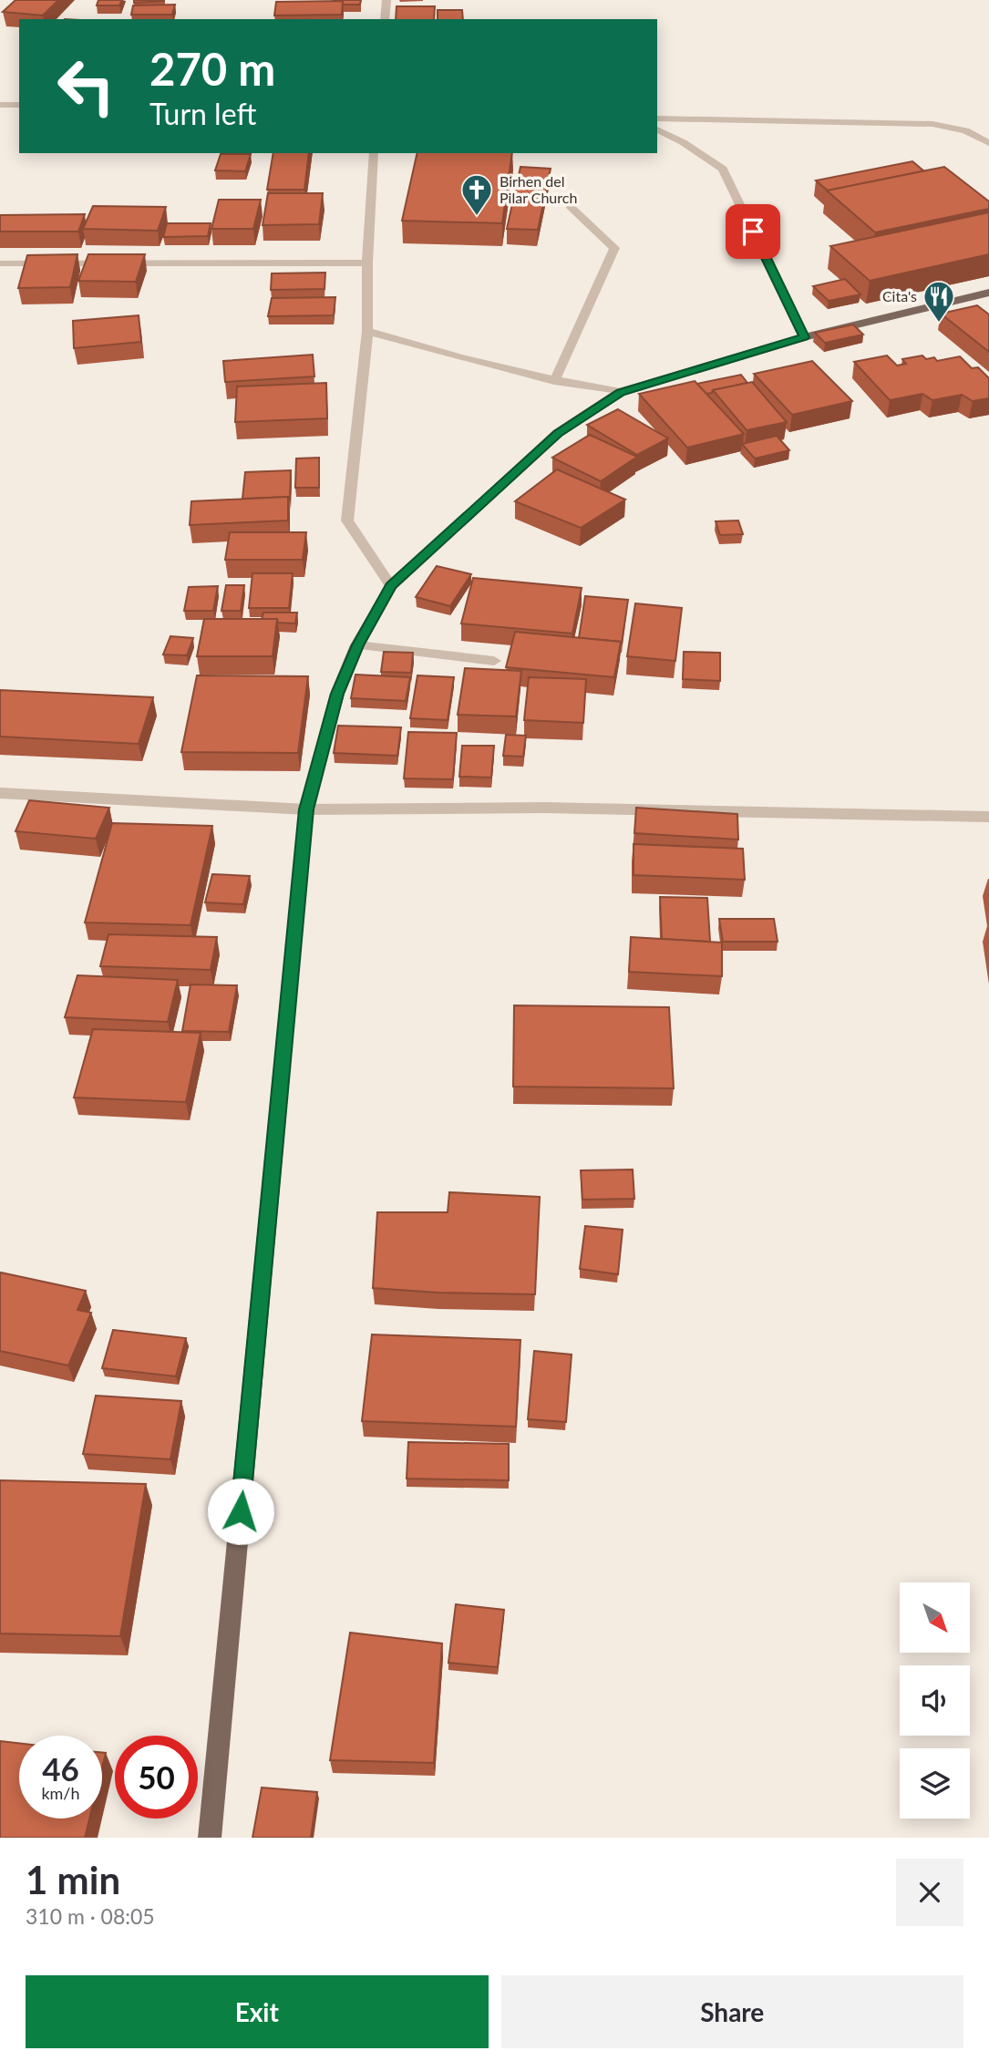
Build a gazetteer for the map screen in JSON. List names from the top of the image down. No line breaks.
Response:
{"places":{"church":["Birhen del Pilar Church"],"restaurant":["Cita's"]},"north":"bottom right","page":{"turn":["270 m","Turn left"],"speed":"46 km/h","limit":"50","heading":["1 min","310 m · 08:05"],"buttons":["Exit","Share"]}}
